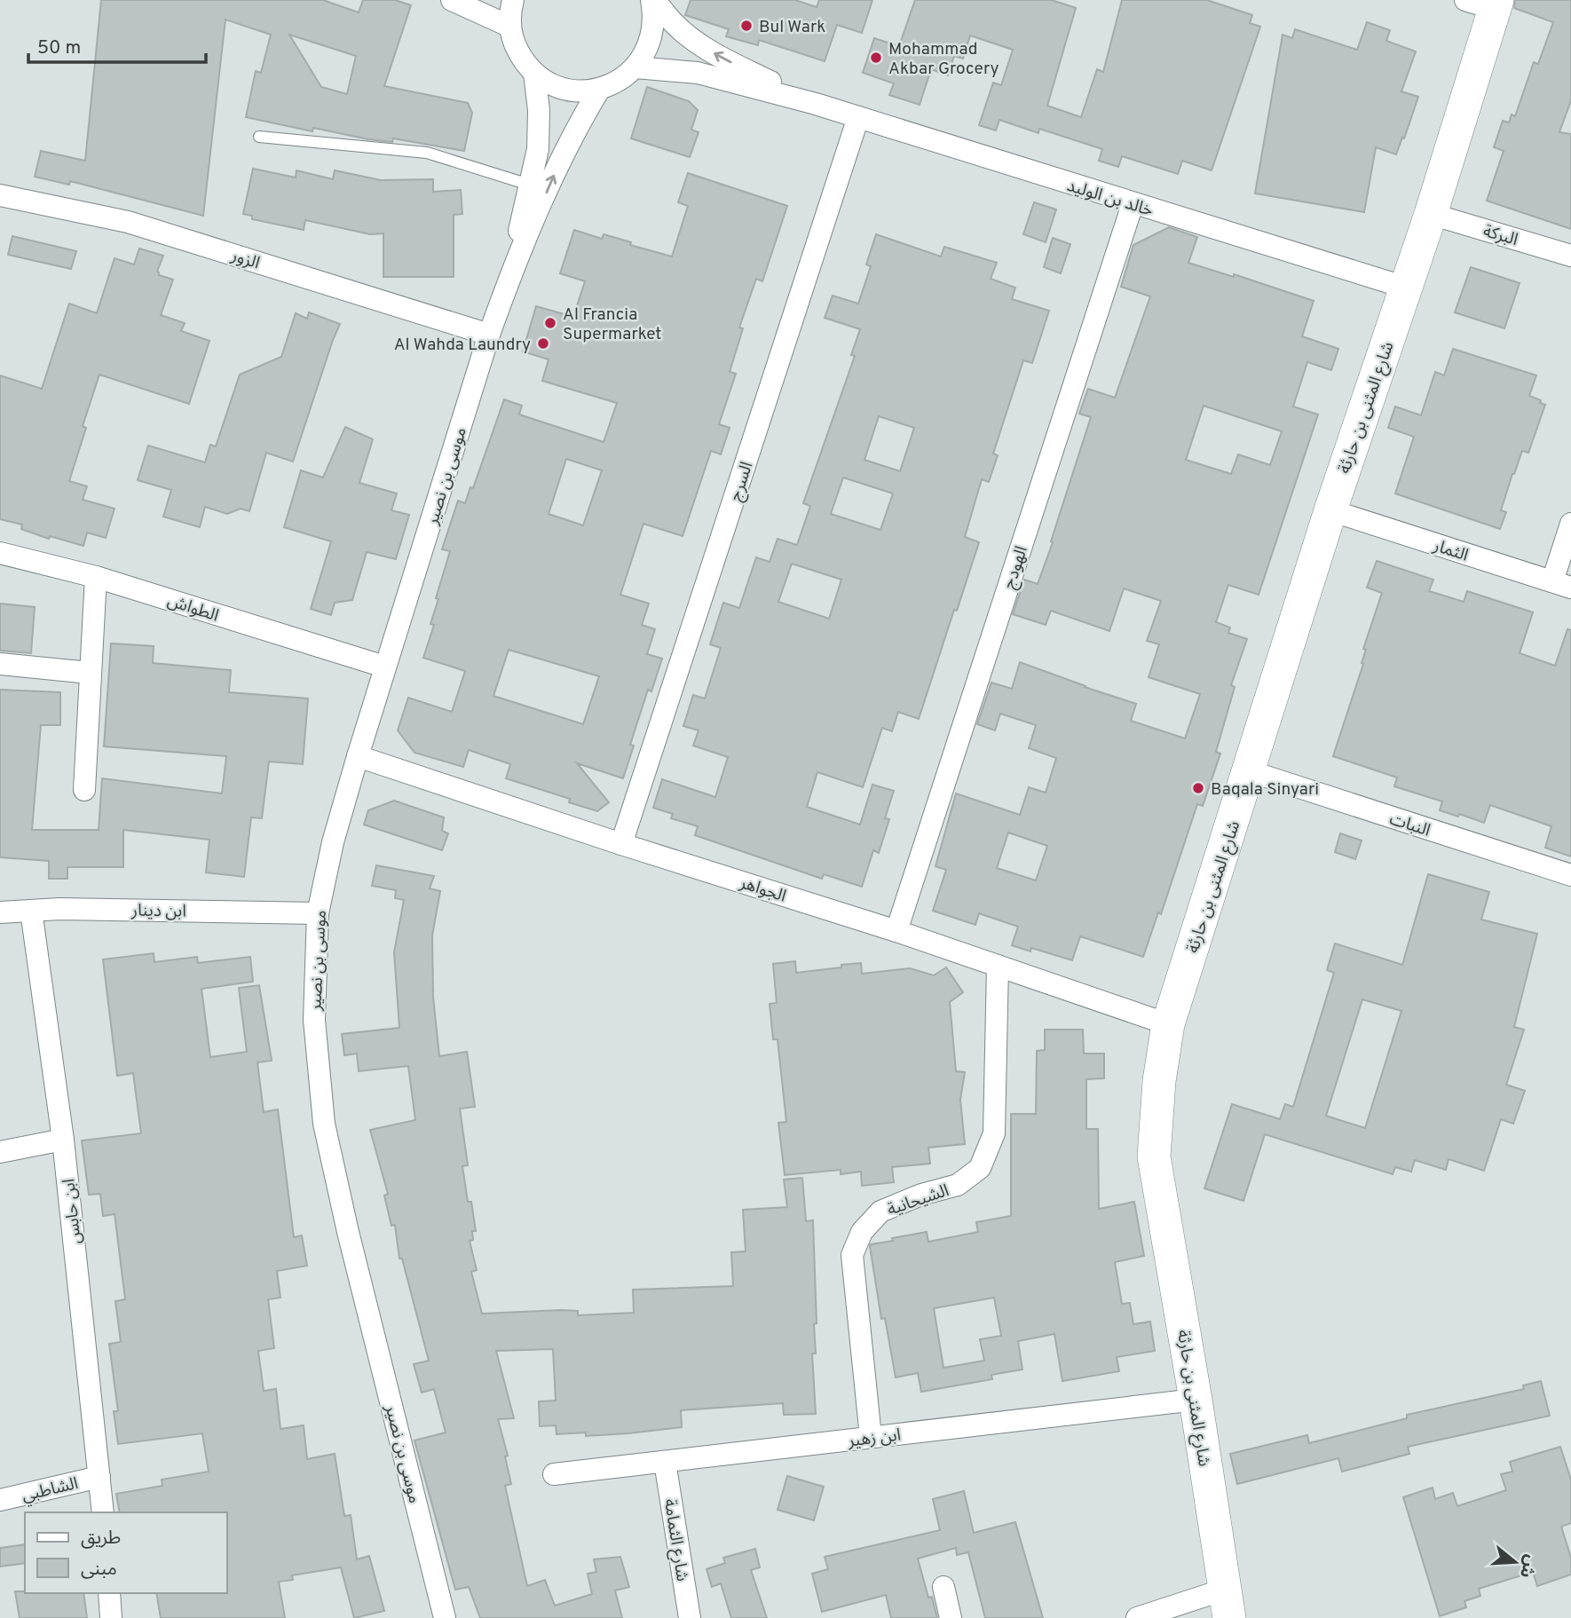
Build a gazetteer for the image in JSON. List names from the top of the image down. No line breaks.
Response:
{"streets":{"street":["خالد بن الوليد","البركة","الزور","شارع المثنى بن حارثة","موسى بن نصير","السرج","الثمار","الهودج","الطواش","النبات","الجواهر","ابن دينار","الشيحانية","ابن حابس","ابن زهير","الشاطبي","شارع الثمامة"]},"crossings":[["خالد بن الوليد","شارع المثنى بن حارثة"],["خالد بن الوليد","السرج"],["خالد بن الوليد","الهودج"],["البركة","شارع المثنى بن حارثة"],["الزور","موسى بن نصير"],["شارع المثنى بن حارثة","الثمار"],["شارع المثنى بن حارثة","النبات"],["شارع المثنى بن حارثة","الجواهر"],["شارع المثنى بن حارثة","ابن زهير"],["موسى بن نصير","الطواش"],["موسى بن نصير","الجواهر"],["موسى بن نصير","ابن دينار"],["السرج","الجواهر"],["الهودج","الجواهر"],["الجواهر","الشيحانية"],["ابن دينار","ابن حابس"],["الشيحانية","ابن زهير"],["ابن حابس","الشاطبي"],["ابن زهير","شارع الثمامة"]],"places":["Bul Wark","Mohammad Akbar Grocery","Al Francia Supermarket","Al Wahda Laundry","Baqala Sinyari"],"legend":["طريق","مبنى"],"scale_bar":"50 m","north":"right"}
